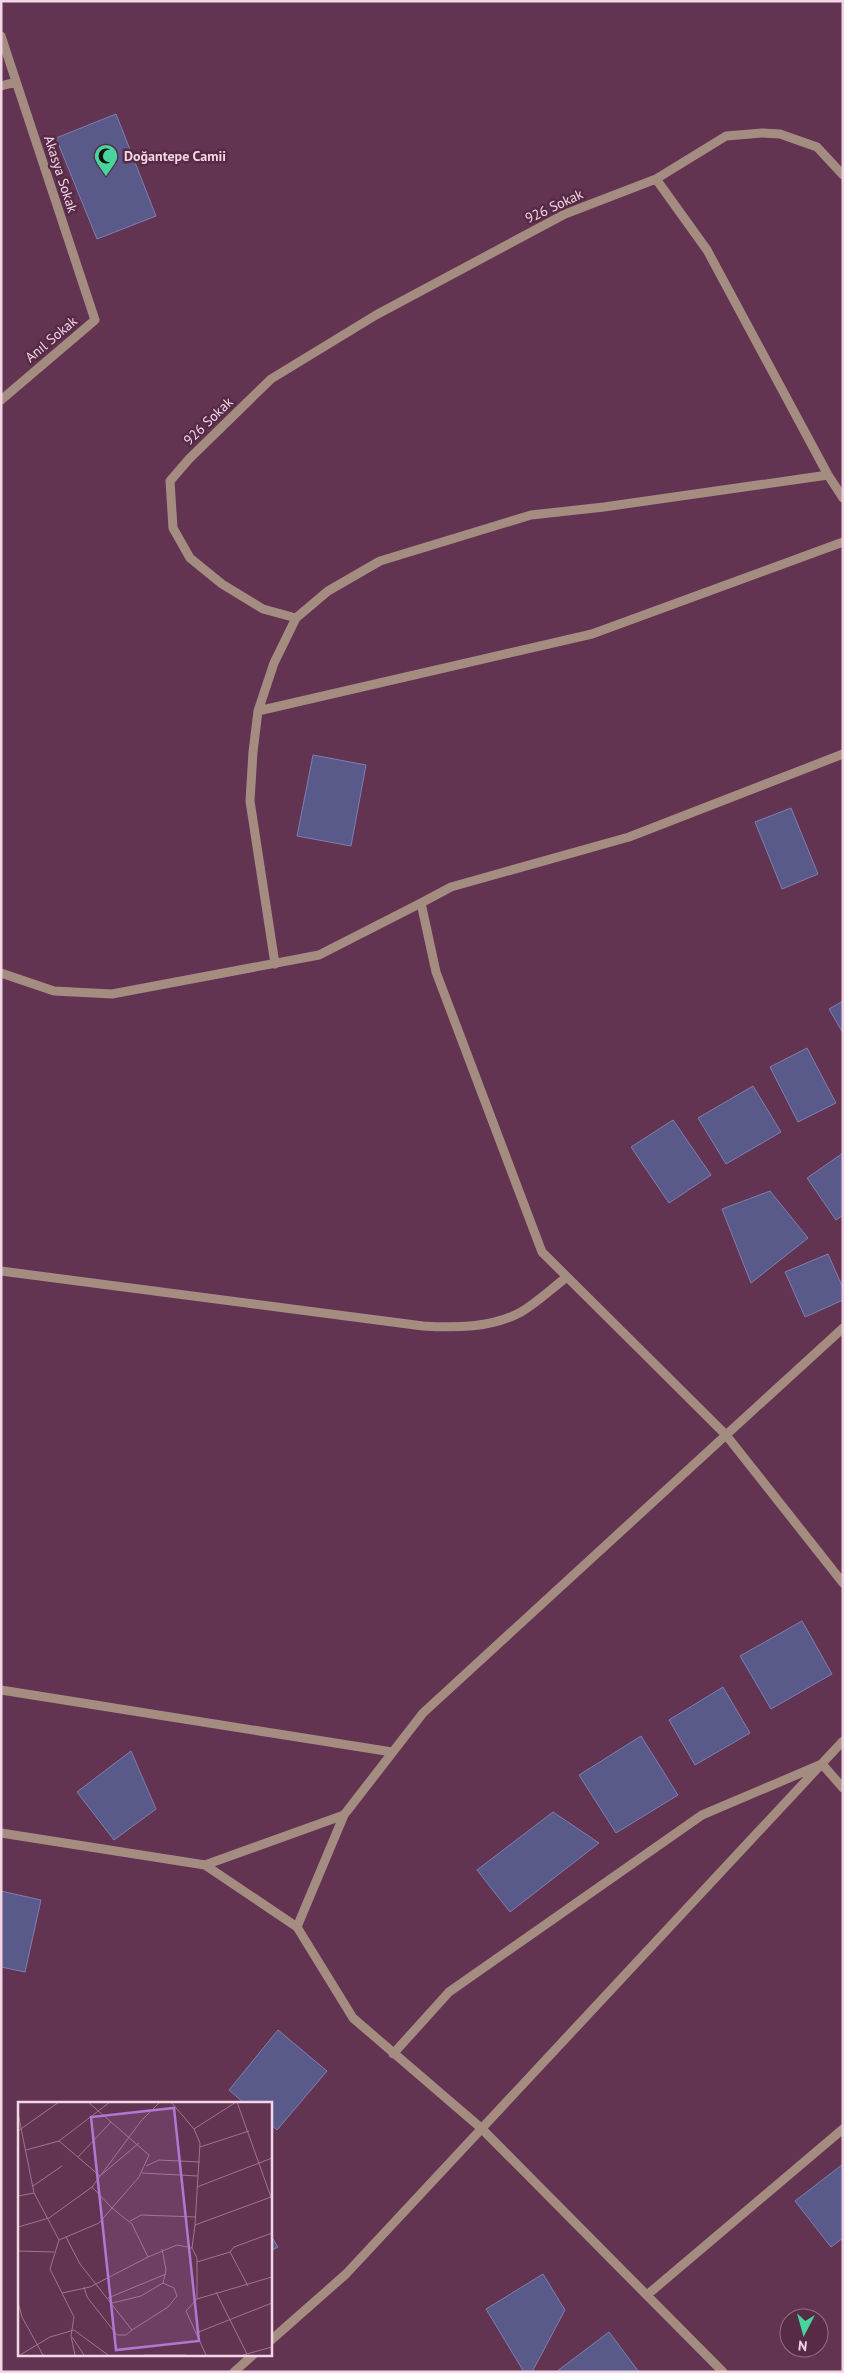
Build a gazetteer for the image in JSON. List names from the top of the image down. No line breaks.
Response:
{"streets":{"street":["Akasya Sokak","926 Sokak","Anıl Sokak"]},"crossings":[["Akasya Sokak","Anıl Sokak"]],"places":{"mosque":["Doğantepe Camii"]},"north":"bottom"}
